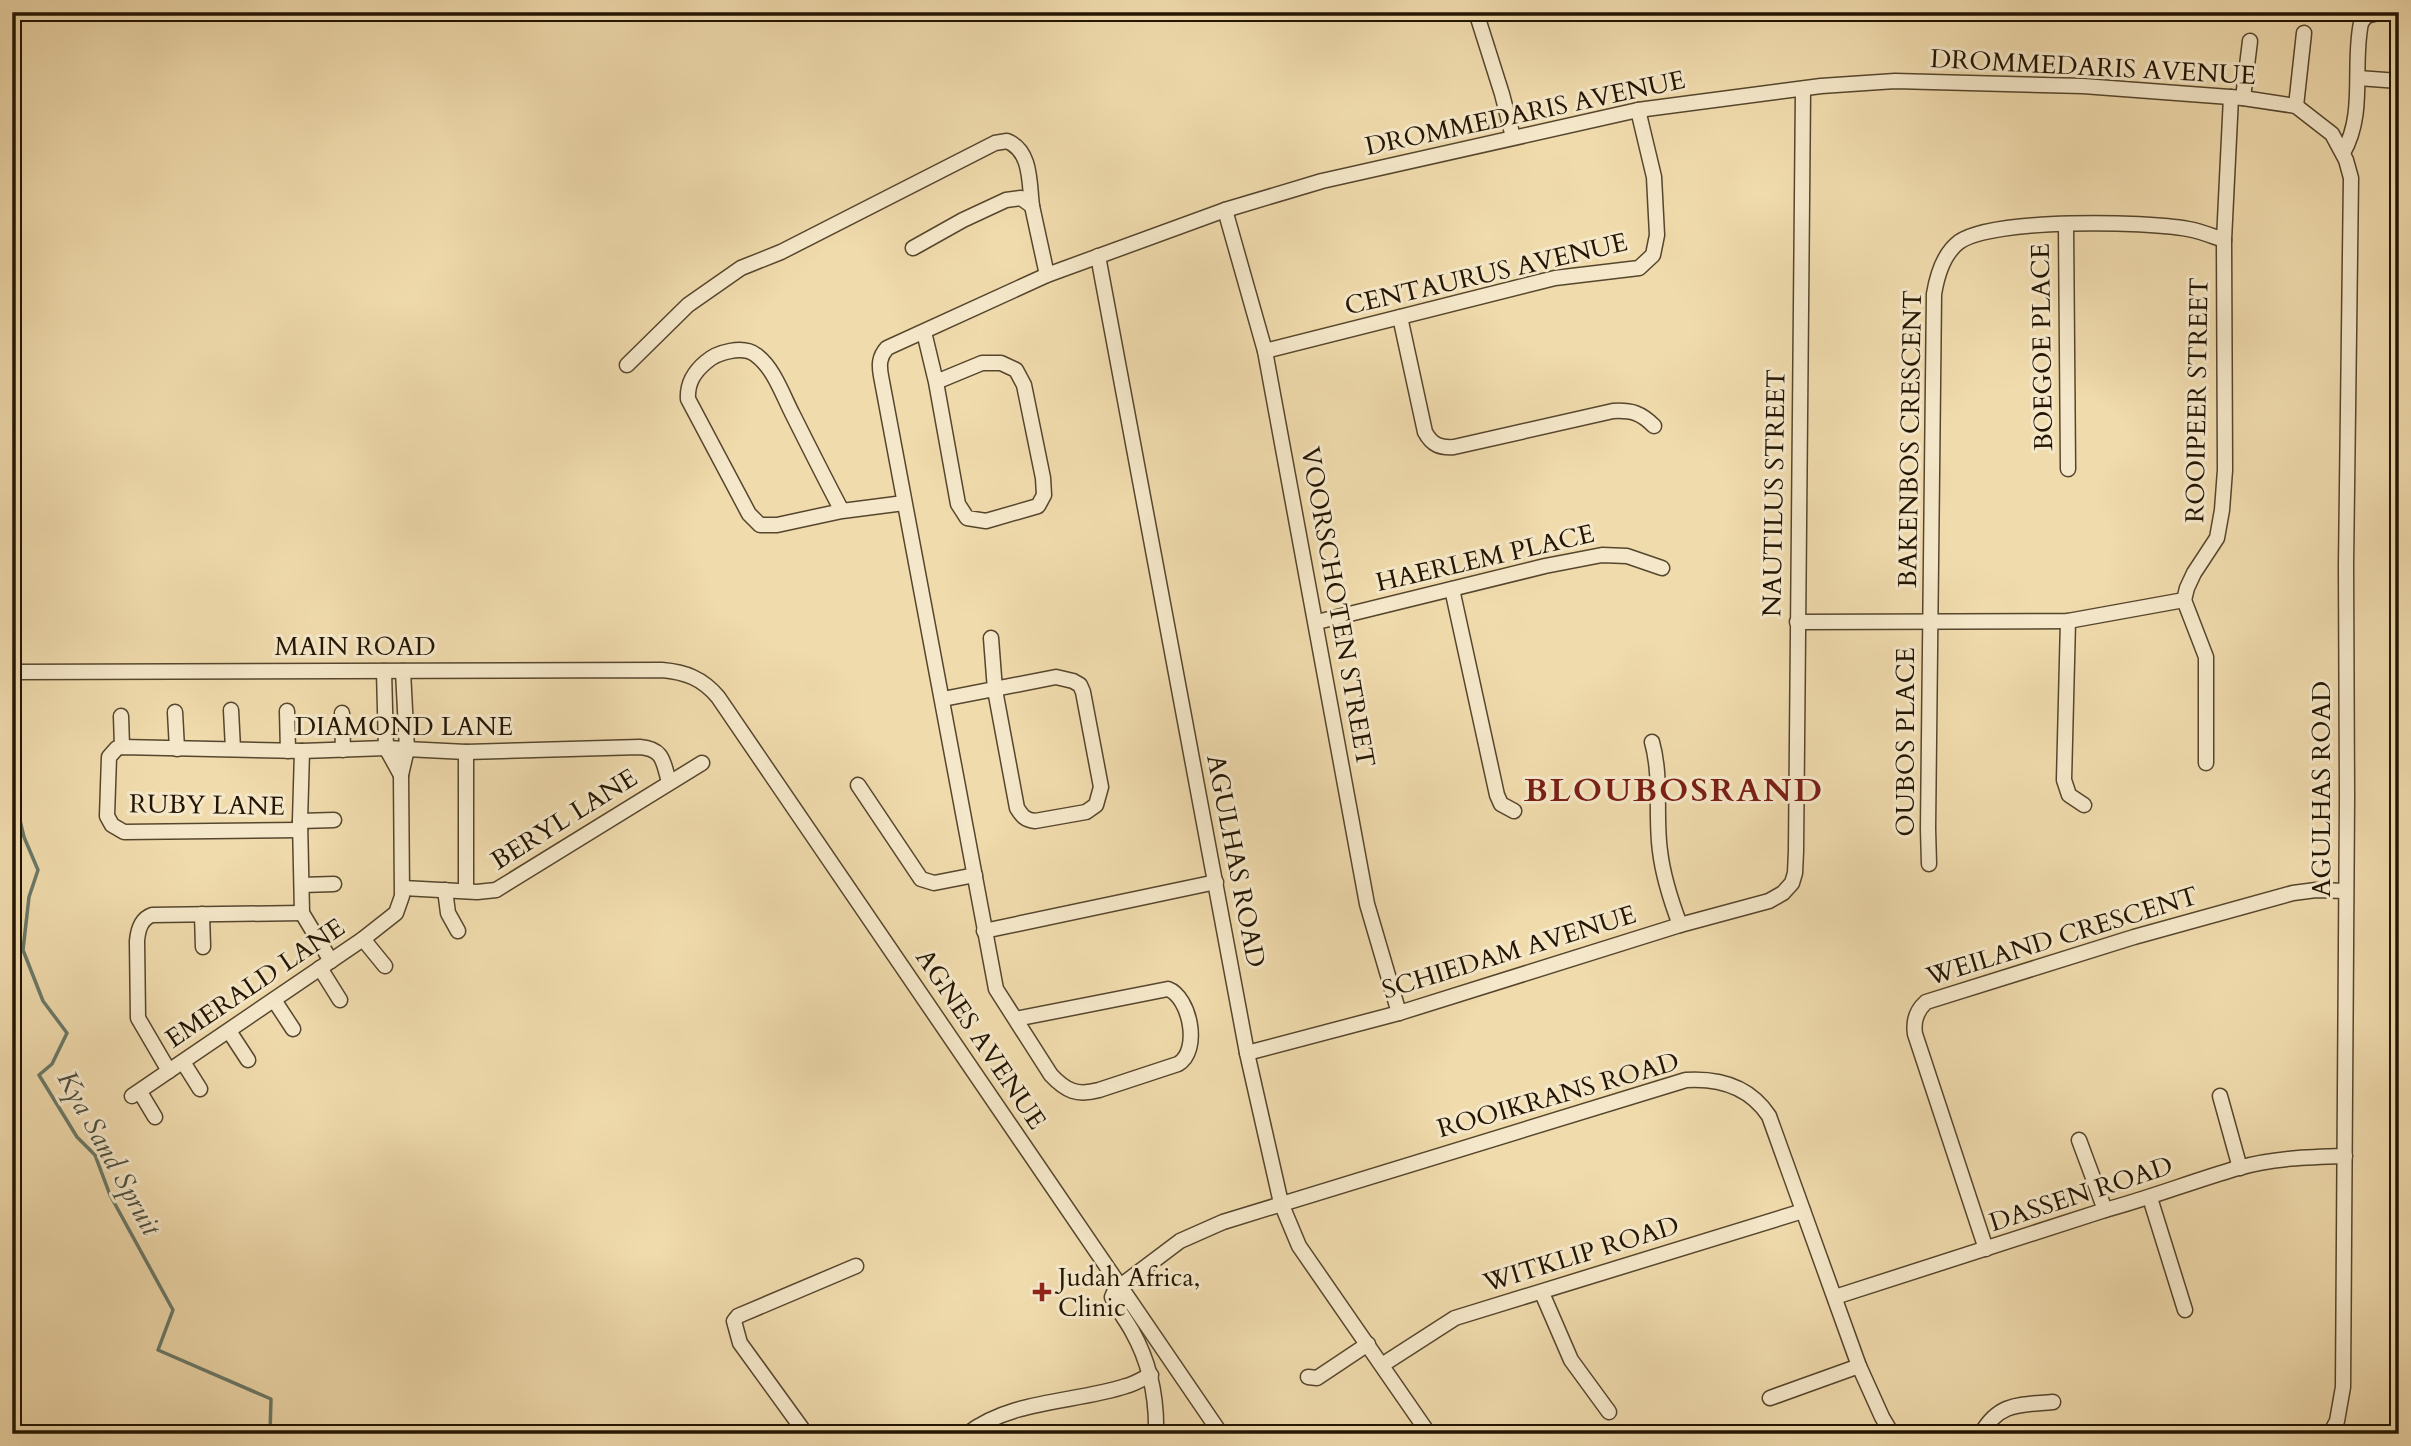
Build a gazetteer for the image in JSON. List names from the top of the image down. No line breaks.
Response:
{"streets":{"street":["DROMMEDARIS AVENUE","CENTAURUS AVENUE","BOEGOE PLACE","ROOIPEER STREET","BAKENBOS CRESCENT","NAUTILUS STREET","HAERLEM PLACE","VOORSCHOTEN STREET","MAIN ROAD","DIAMOND LANE","OUBOS PLACE","AGULHAS ROAD","RUBY LANE","BERYL LANE","WEILAND CRESCENT","SCHIEDAM AVENUE","EMERALD LANE","AGNES AVENUE","ROOIKRANS ROAD","DASSEN ROAD","WITKLIP ROAD"]},"crossings":[["DROMMEDARIS AVENUE","CENTAURUS AVENUE"],["DROMMEDARIS AVENUE","ROOIPEER STREET"],["DROMMEDARIS AVENUE","NAUTILUS STREET"],["DROMMEDARIS AVENUE","VOORSCHOTEN STREET"],["DROMMEDARIS AVENUE","AGULHAS ROAD"],["CENTAURUS AVENUE","VOORSCHOTEN STREET"],["BOEGOE PLACE","BAKENBOS CRESCENT"],["ROOIPEER STREET","BAKENBOS CRESCENT"],["BAKENBOS CRESCENT","OUBOS PLACE"],["NAUTILUS STREET","SCHIEDAM AVENUE"],["HAERLEM PLACE","VOORSCHOTEN STREET"],["VOORSCHOTEN STREET","SCHIEDAM AVENUE"],["MAIN ROAD","AGNES AVENUE"],["DIAMOND LANE","RUBY LANE"],["DIAMOND LANE","BERYL LANE"],["AGULHAS ROAD","WEILAND CRESCENT"],["AGULHAS ROAD","SCHIEDAM AVENUE"],["AGULHAS ROAD","ROOIKRANS ROAD"],["AGULHAS ROAD","DASSEN ROAD"],["AGULHAS ROAD","WITKLIP ROAD"],["BERYL LANE","EMERALD LANE"],["WEILAND CRESCENT","DASSEN ROAD"],["AGNES AVENUE","ROOIKRANS ROAD"],["ROOIKRANS ROAD","DASSEN ROAD"],["ROOIKRANS ROAD","WITKLIP ROAD"]],"districts":["BLOUBOSRAND"],"water":["Kya Sand Spruit"],"places":{"health":["Judah Africa, Clinic"]}}
